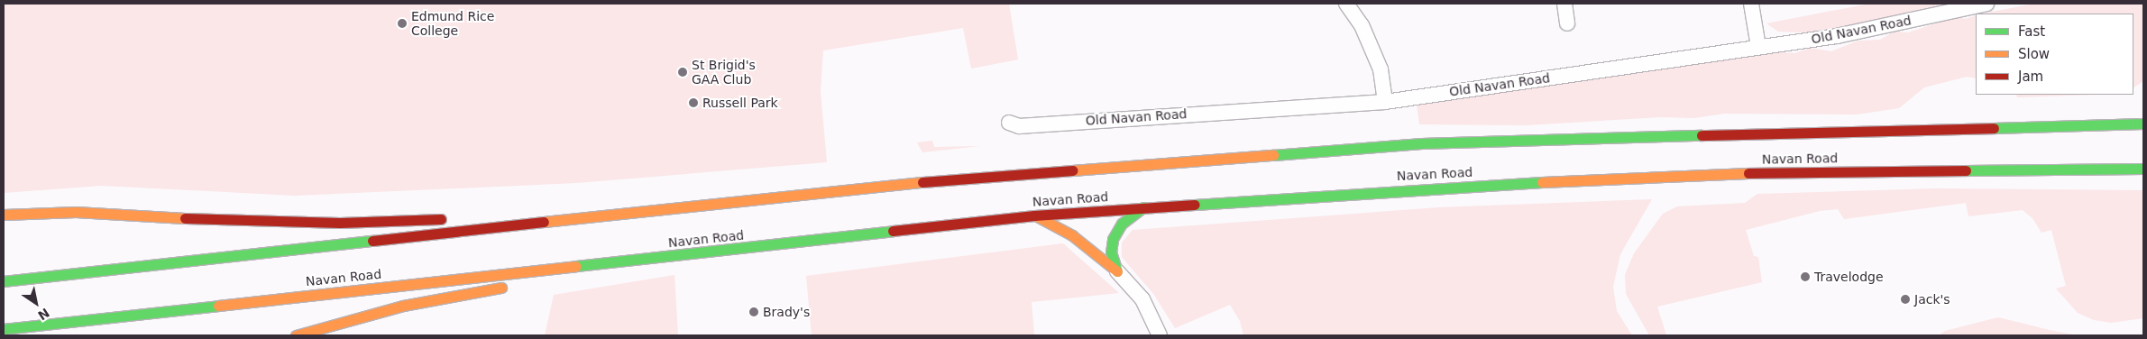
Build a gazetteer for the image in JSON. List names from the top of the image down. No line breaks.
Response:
{"streets":{"main road":["Navan Road"],"street":["Old Navan Road"]},"places":["Edmund Rice College","St Brigid's GAA Club","Russell Park","Travelodge","Jack's","Brady's"],"legend":["Fast","Slow","Jam"],"north":"bottom right"}
